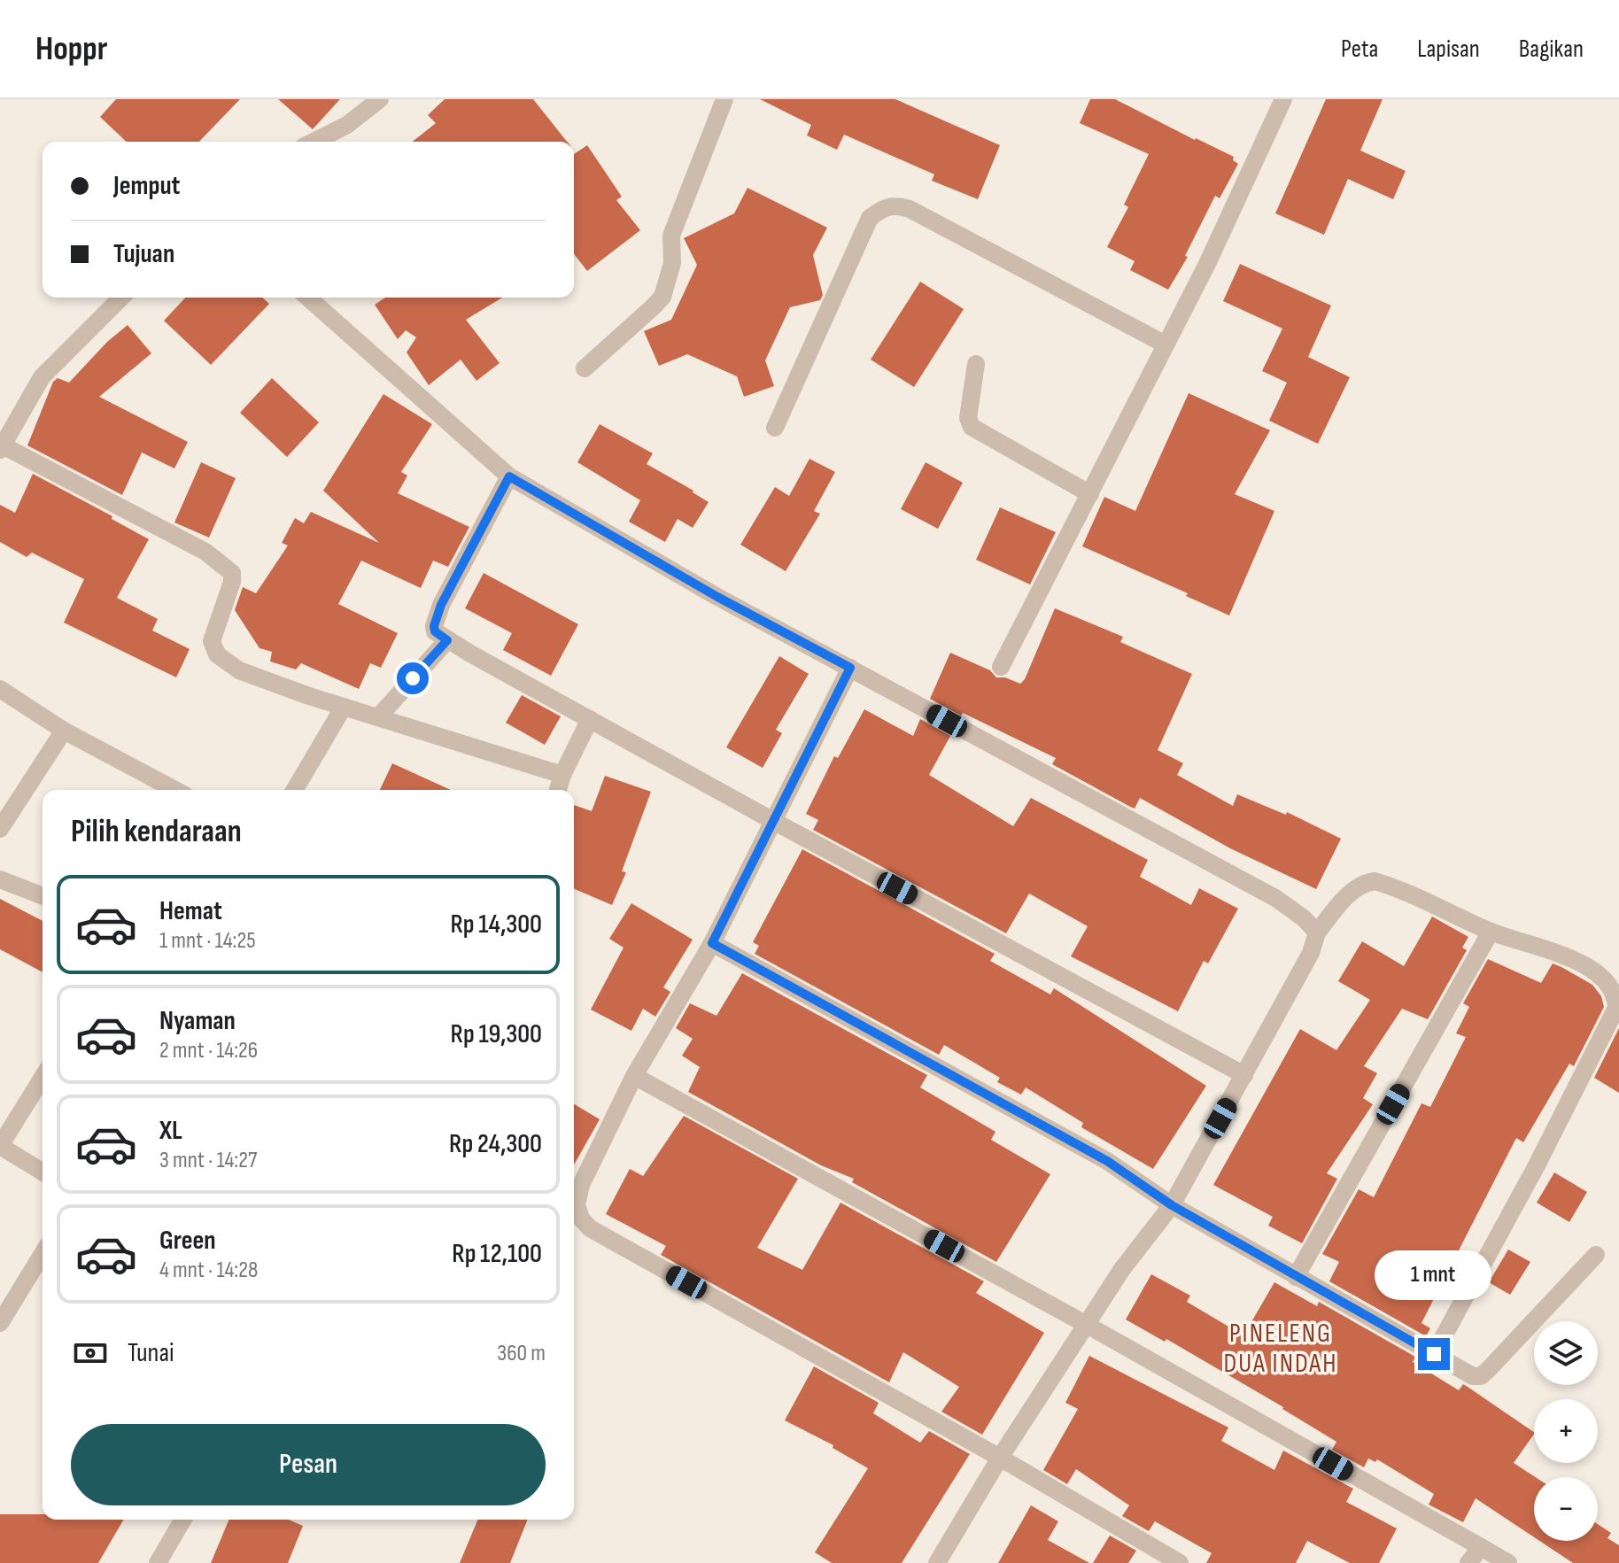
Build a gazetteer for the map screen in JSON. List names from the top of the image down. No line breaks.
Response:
{"districts":["PINELENG DUA INDAH"],"page":{"header":"Hoppr","nav":["Peta","Lapisan","Bagikan"],"banner":["Jemput","Tujuan"],"heading":"Pilih kendaraan","list":[{"name":"Hemat","note":"1 mnt · 14:25","value":"Rp 14,300"},{"name":"Nyaman","note":"2 mnt · 14:26","value":"Rp 19,300"},{"name":"XL","note":"3 mnt · 14:27","value":"Rp 24,300"},{"name":"Green","note":"4 mnt · 14:28","value":"Rp 12,100"}],"bubble":"1 mnt","pay":["Tunai","360 m"],"map_buttons":["+","−"],"buttons":"Pesan"}}
